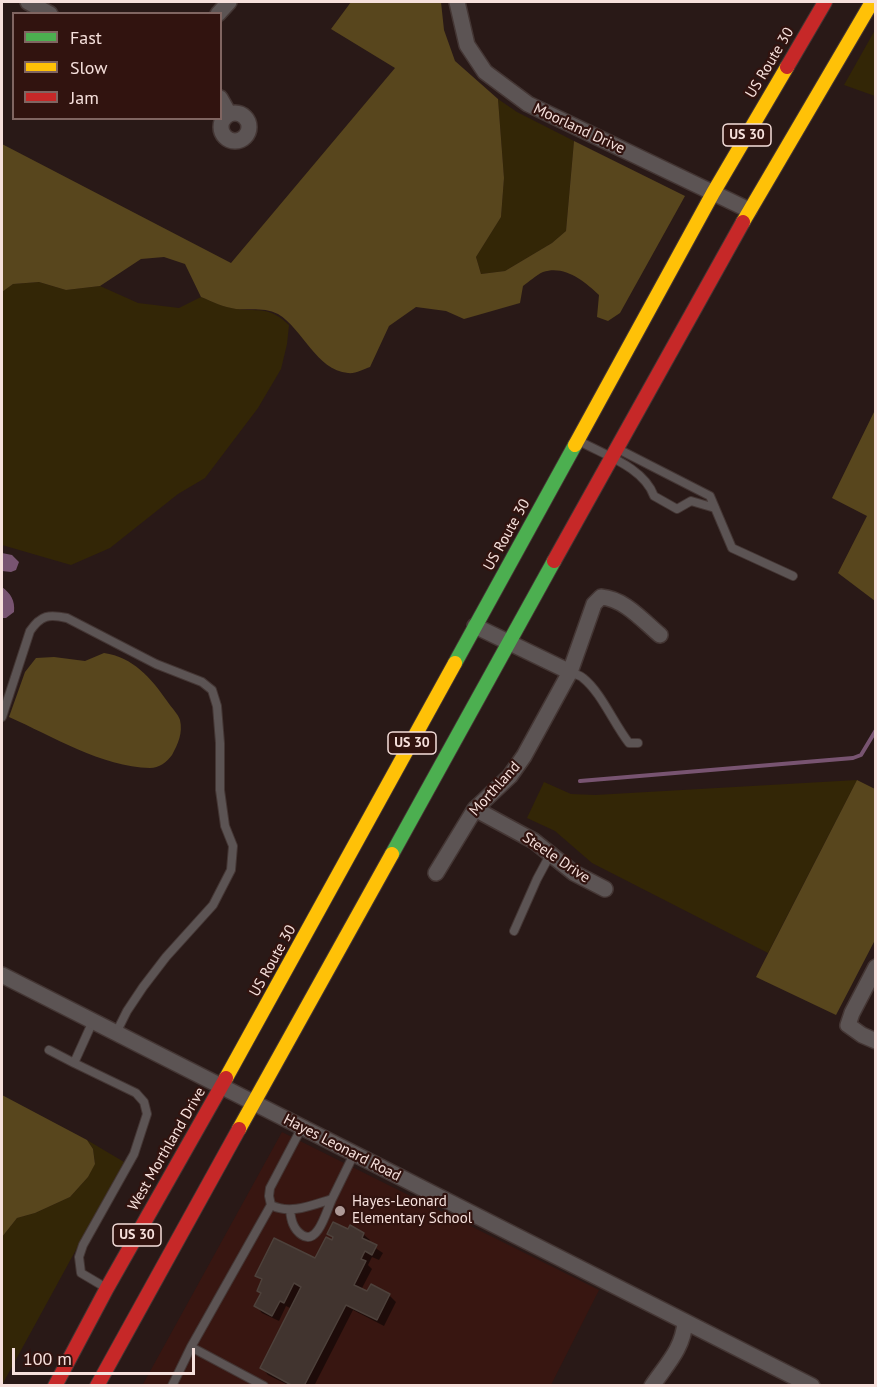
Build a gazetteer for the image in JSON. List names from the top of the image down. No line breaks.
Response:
{"streets":{"highway":["US Route 30","US 30","West Morthland Drive"],"street":["Moorland Drive","Morthland","Steele Drive","Hayes Leonard Road"]},"crossings":[["US Route 30","Moorland Drive"],["US Route 30","Hayes Leonard Road"],["US Route 30","West Morthland Drive"],["Moorland Drive","US 30"],["US 30","Hayes Leonard Road"],["Morthland","Steele Drive"],["Hayes Leonard Road","West Morthland Drive"]],"places":["Hayes-Leonard Elementary School"],"legend":["Fast","Slow","Jam"],"scale_bar":"100 m"}
